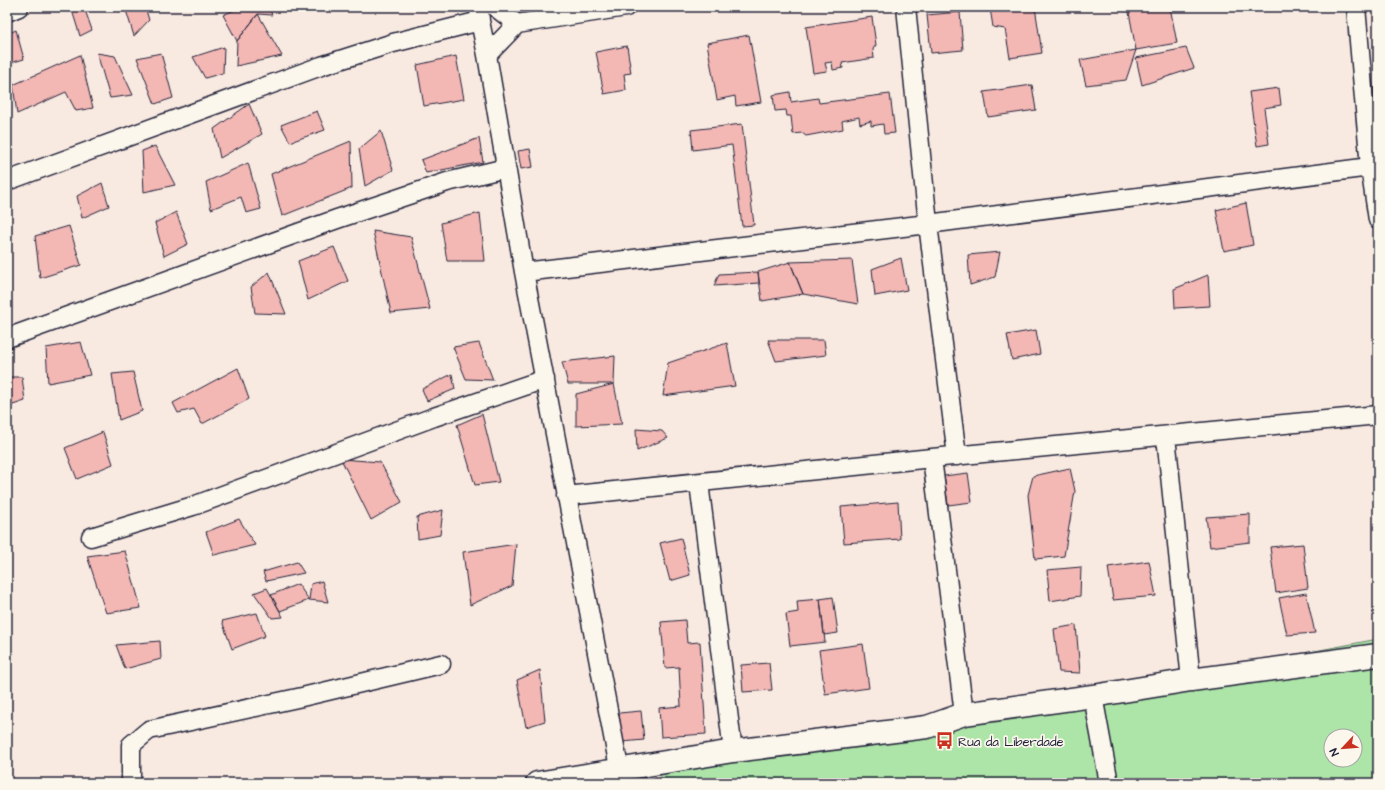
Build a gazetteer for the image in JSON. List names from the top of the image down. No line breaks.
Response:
{"places":{"bus stop":["Rua da Liberdade"]},"north":"bottom left"}
